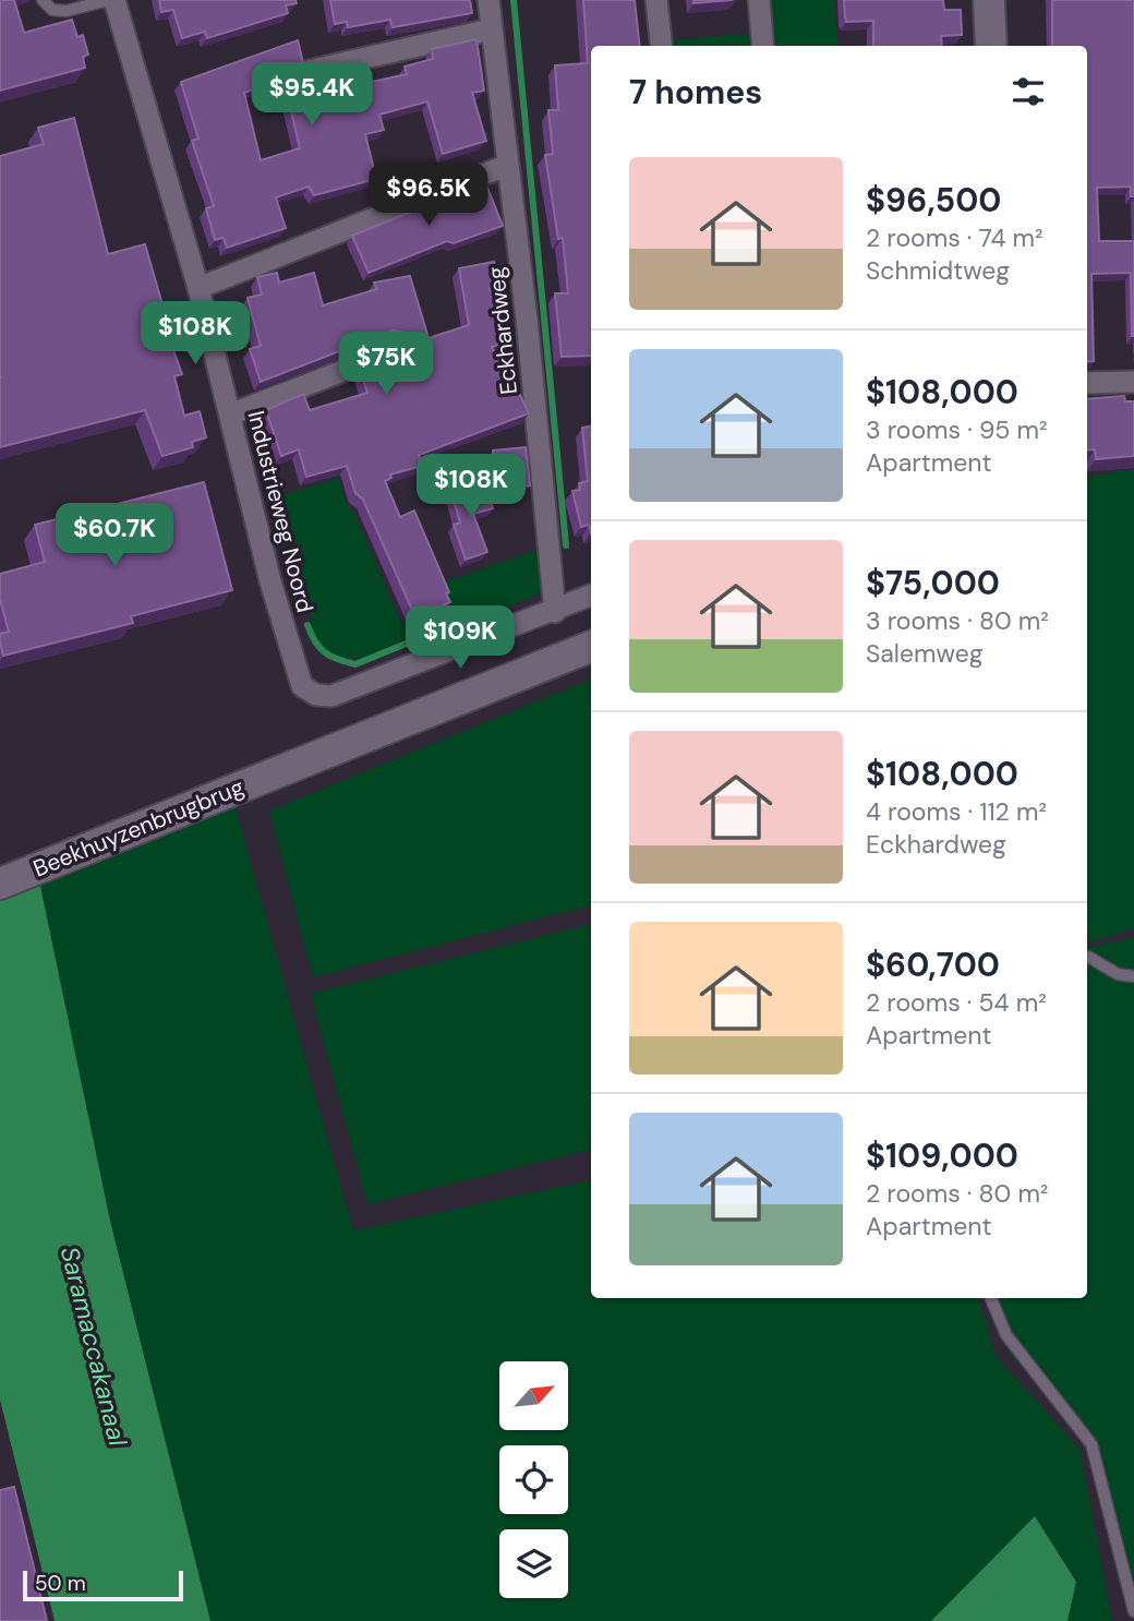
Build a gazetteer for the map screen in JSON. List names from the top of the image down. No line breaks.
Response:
{"streets":{"street":["Eckhardweg","Industrieweg Noord","Beekhuyzenbrugbrug"]},"crossings":[["Eckhardweg","Industrieweg Noord"]],"water":["Saramaccakanaal"],"scale_bar":"50 m","north":"top right","page":{"heading":"7 homes","price":["$95.4K","$96.5K","$108K","$75K","$108K","$60.7K","$109K"],"list":[{"name":"$96,500","note":"2 rooms · 74 m² · Schmidtweg"},{"name":"$108,000","note":"3 rooms · 95 m² · Apartment"},{"name":"$75,000","note":"3 rooms · 80 m² · Salemweg"},{"name":"$108,000","note":"4 rooms · 112 m² · Eckhardweg"},{"name":"$60,700","note":"2 rooms · 54 m² · Apartment"},{"name":"$109,000","note":"2 rooms · 80 m² · Apartment"}],"scale":"50 m"}}
